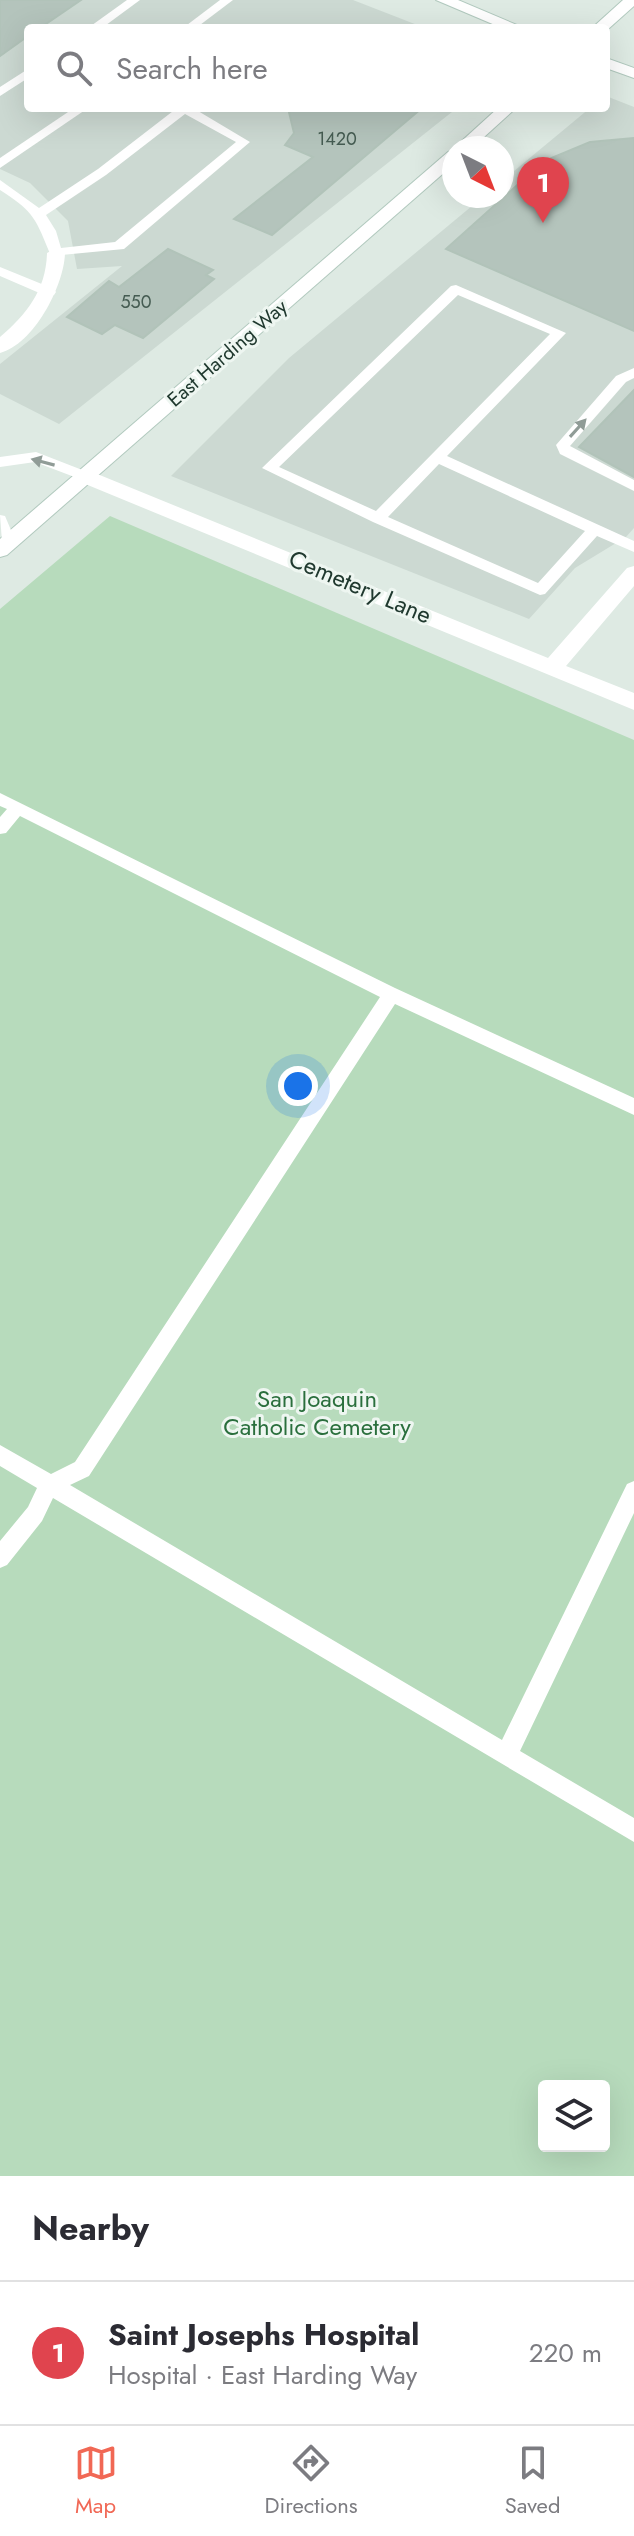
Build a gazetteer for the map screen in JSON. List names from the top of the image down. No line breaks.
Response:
{"streets":{"street":["East Harding Way","Cemetery Lane"]},"crossings":[["East Harding Way","Cemetery Lane"]],"parks":["San Joaquin Catholic Cemetery"],"house_numbers":["1420","550"],"north":"bottom right","page":{"search":"Search here","pins":"1","heading":"Nearby","list":[{"mark":"1","name":"Saint Josephs Hospital","note":"Hospital · East Harding Way","value":"220 m"}],"nav":["Map","Directions","Saved"]}}
